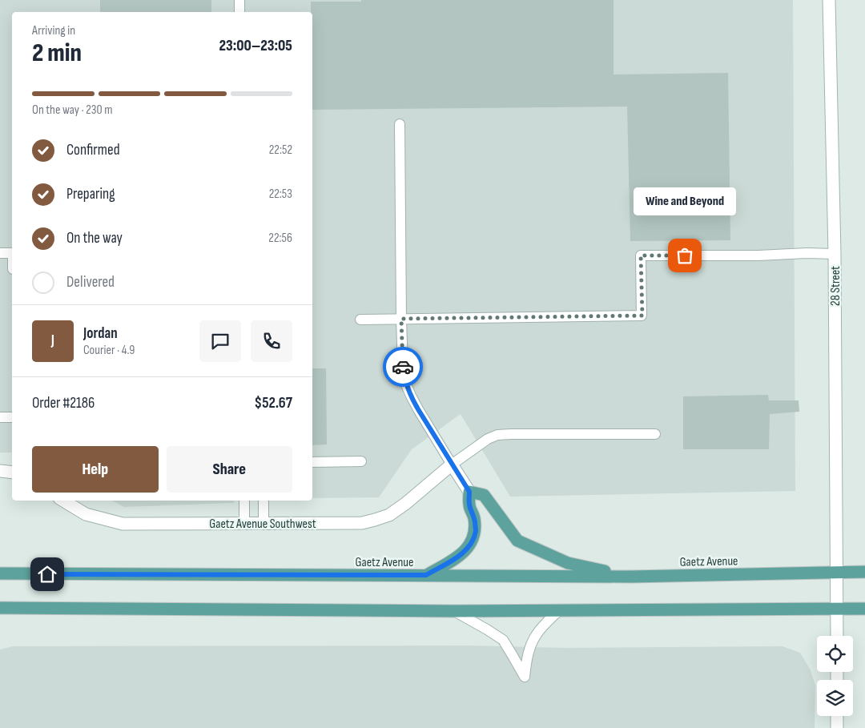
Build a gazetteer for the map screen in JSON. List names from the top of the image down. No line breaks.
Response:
{"streets":{"main road":["Gaetz Avenue"],"street":["28 Street","Gaetz Avenue Southwest"]},"crossings":[["28 Street","Gaetz Avenue"]],"places":["Wine and Beyond"],"page":{"heading":["2 min","Arriving in","23:00–23:05"],"panel":["Jordan","Courier · 4.9","Order #2186","$52.67"],"bar":"On the way · 230 m","list":[["Confirmed","22:52"],["Preparing","22:53"],["On the way","22:56"],"Delivered"],"bubble":"Wine and Beyond","round":"J","buttons":["Help","Share"]}}
